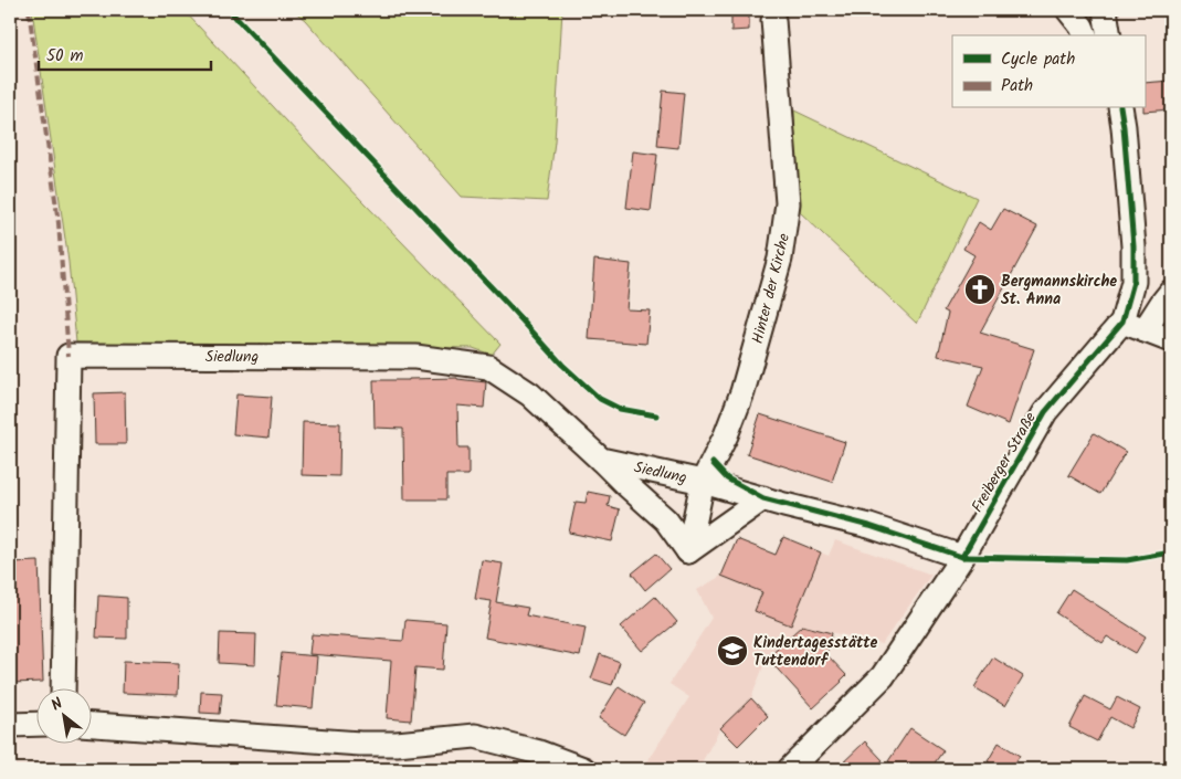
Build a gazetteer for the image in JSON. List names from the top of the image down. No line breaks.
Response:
{"streets":{"street":["Hinter der Kirche","Siedlung","Freiberger Straße"]},"crossings":[["Hinter der Kirche","Siedlung"],["Siedlung","Freiberger Straße"]],"places":{"church":["Bergmannskirche St. Anna"],"school or university":["Kindertagesstätte Tuttendorf"]},"legend":["Cycle path","Path"],"scale_bar":"50 m","north":"top left"}
